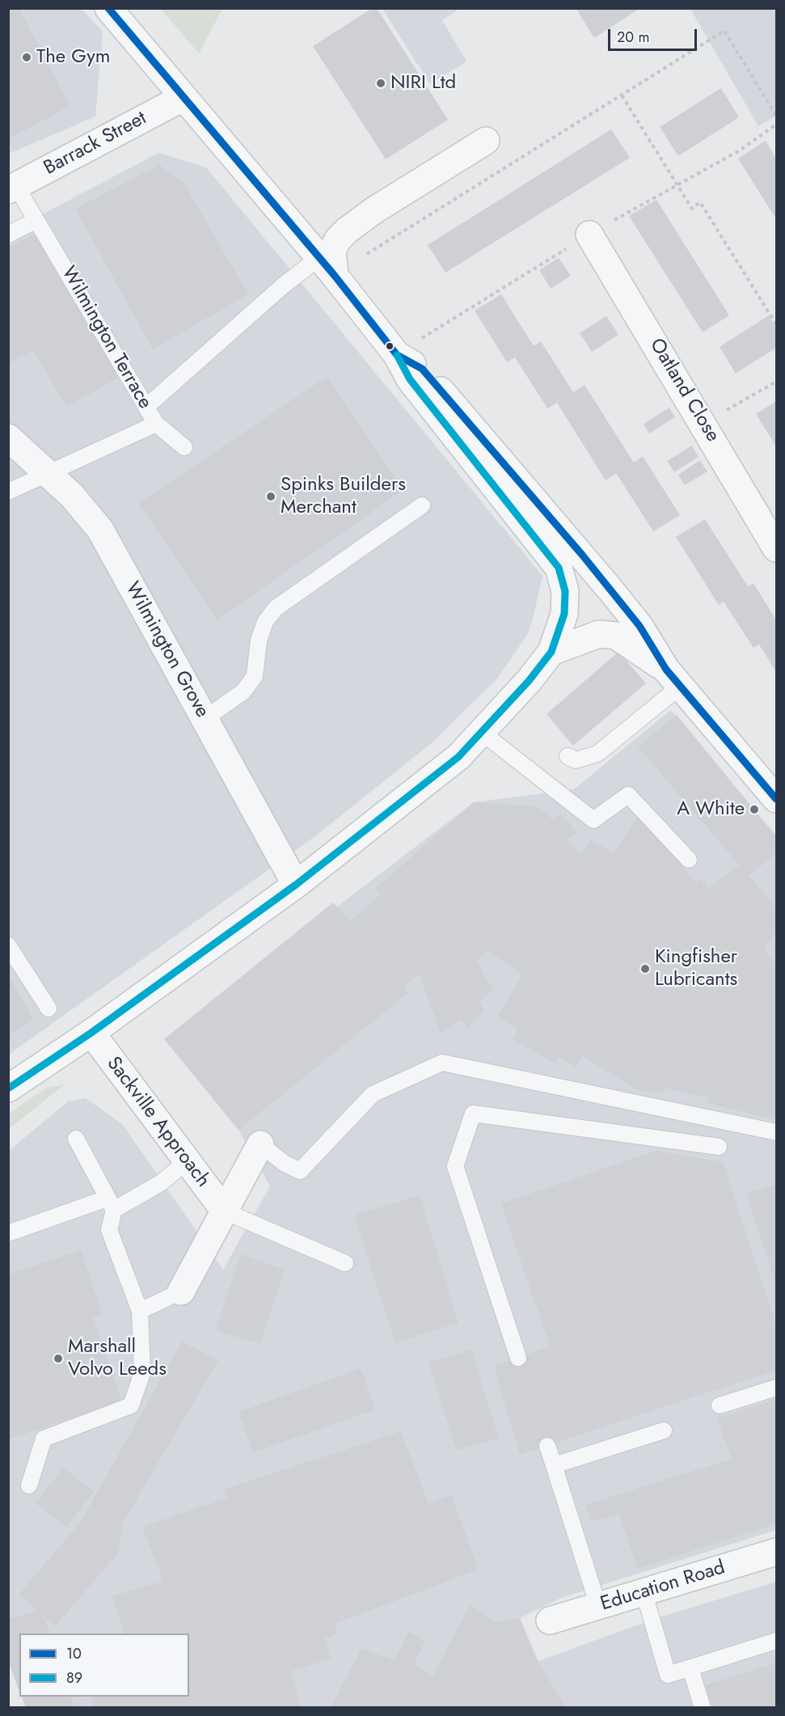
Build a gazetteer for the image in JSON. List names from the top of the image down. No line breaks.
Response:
{"streets":{"street":["Barrack Street","Oatland Close","Wilmington Grove","Sackville Approach","Education Road"],"lane":["Wilmington Terrace"]},"crossings":[["Barrack Street","Wilmington Terrace"]],"places":["The Gym","NIRI Ltd","Spinks Builders Merchant","A White","Kingfisher Lubricants","Marshall Volvo Leeds"],"lines":["transit line 10","transit line 89"],"legend":["10","89"],"scale_bar":"20 m"}
